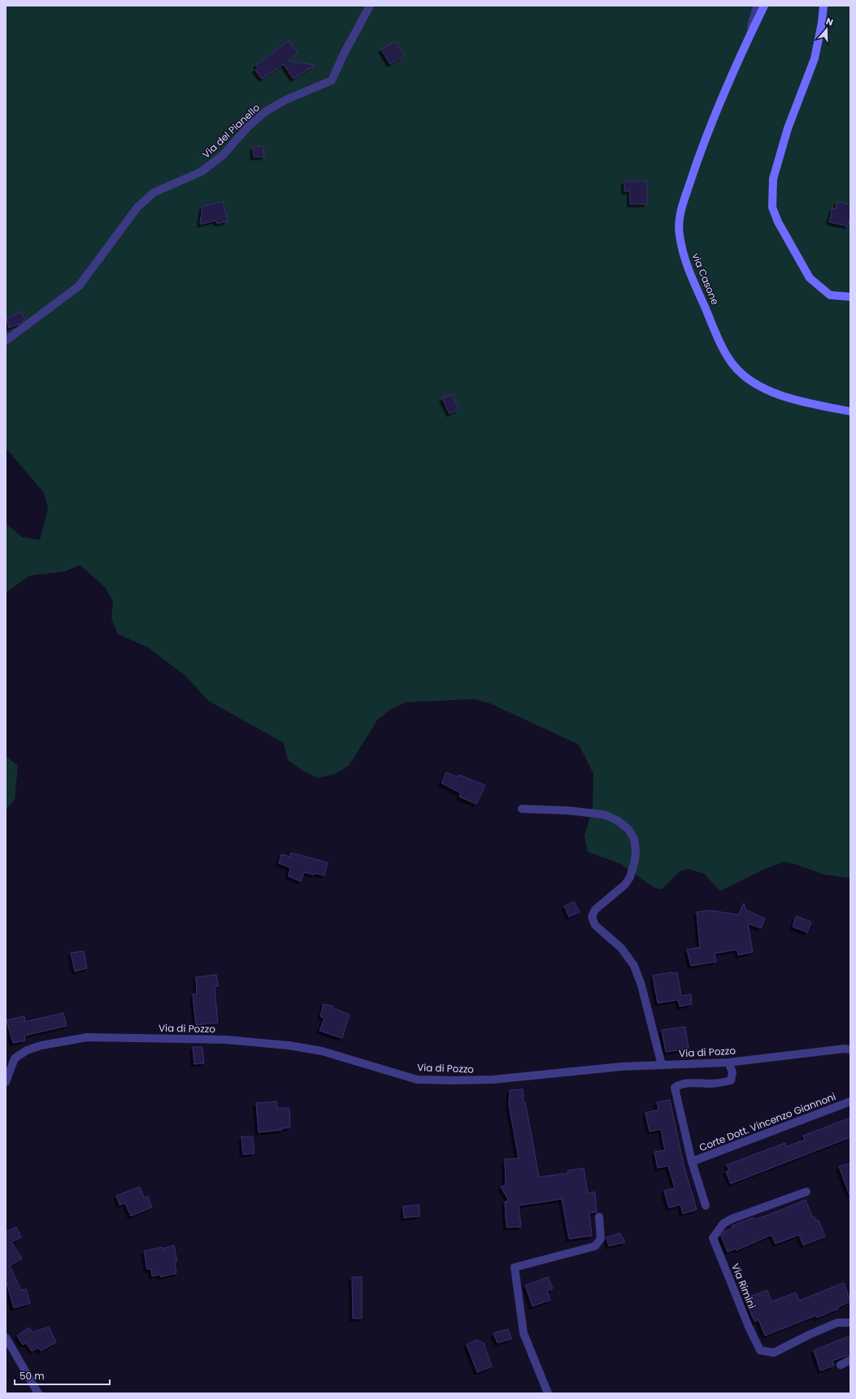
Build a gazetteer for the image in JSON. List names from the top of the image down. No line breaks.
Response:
{"streets":{"street":["Via del Pianello","via Casone","Via di Pozzo","Corte Dott. Vincenzo Giannoni","Via Rimini"]},"scale_bar":"50 m","north":"top"}
